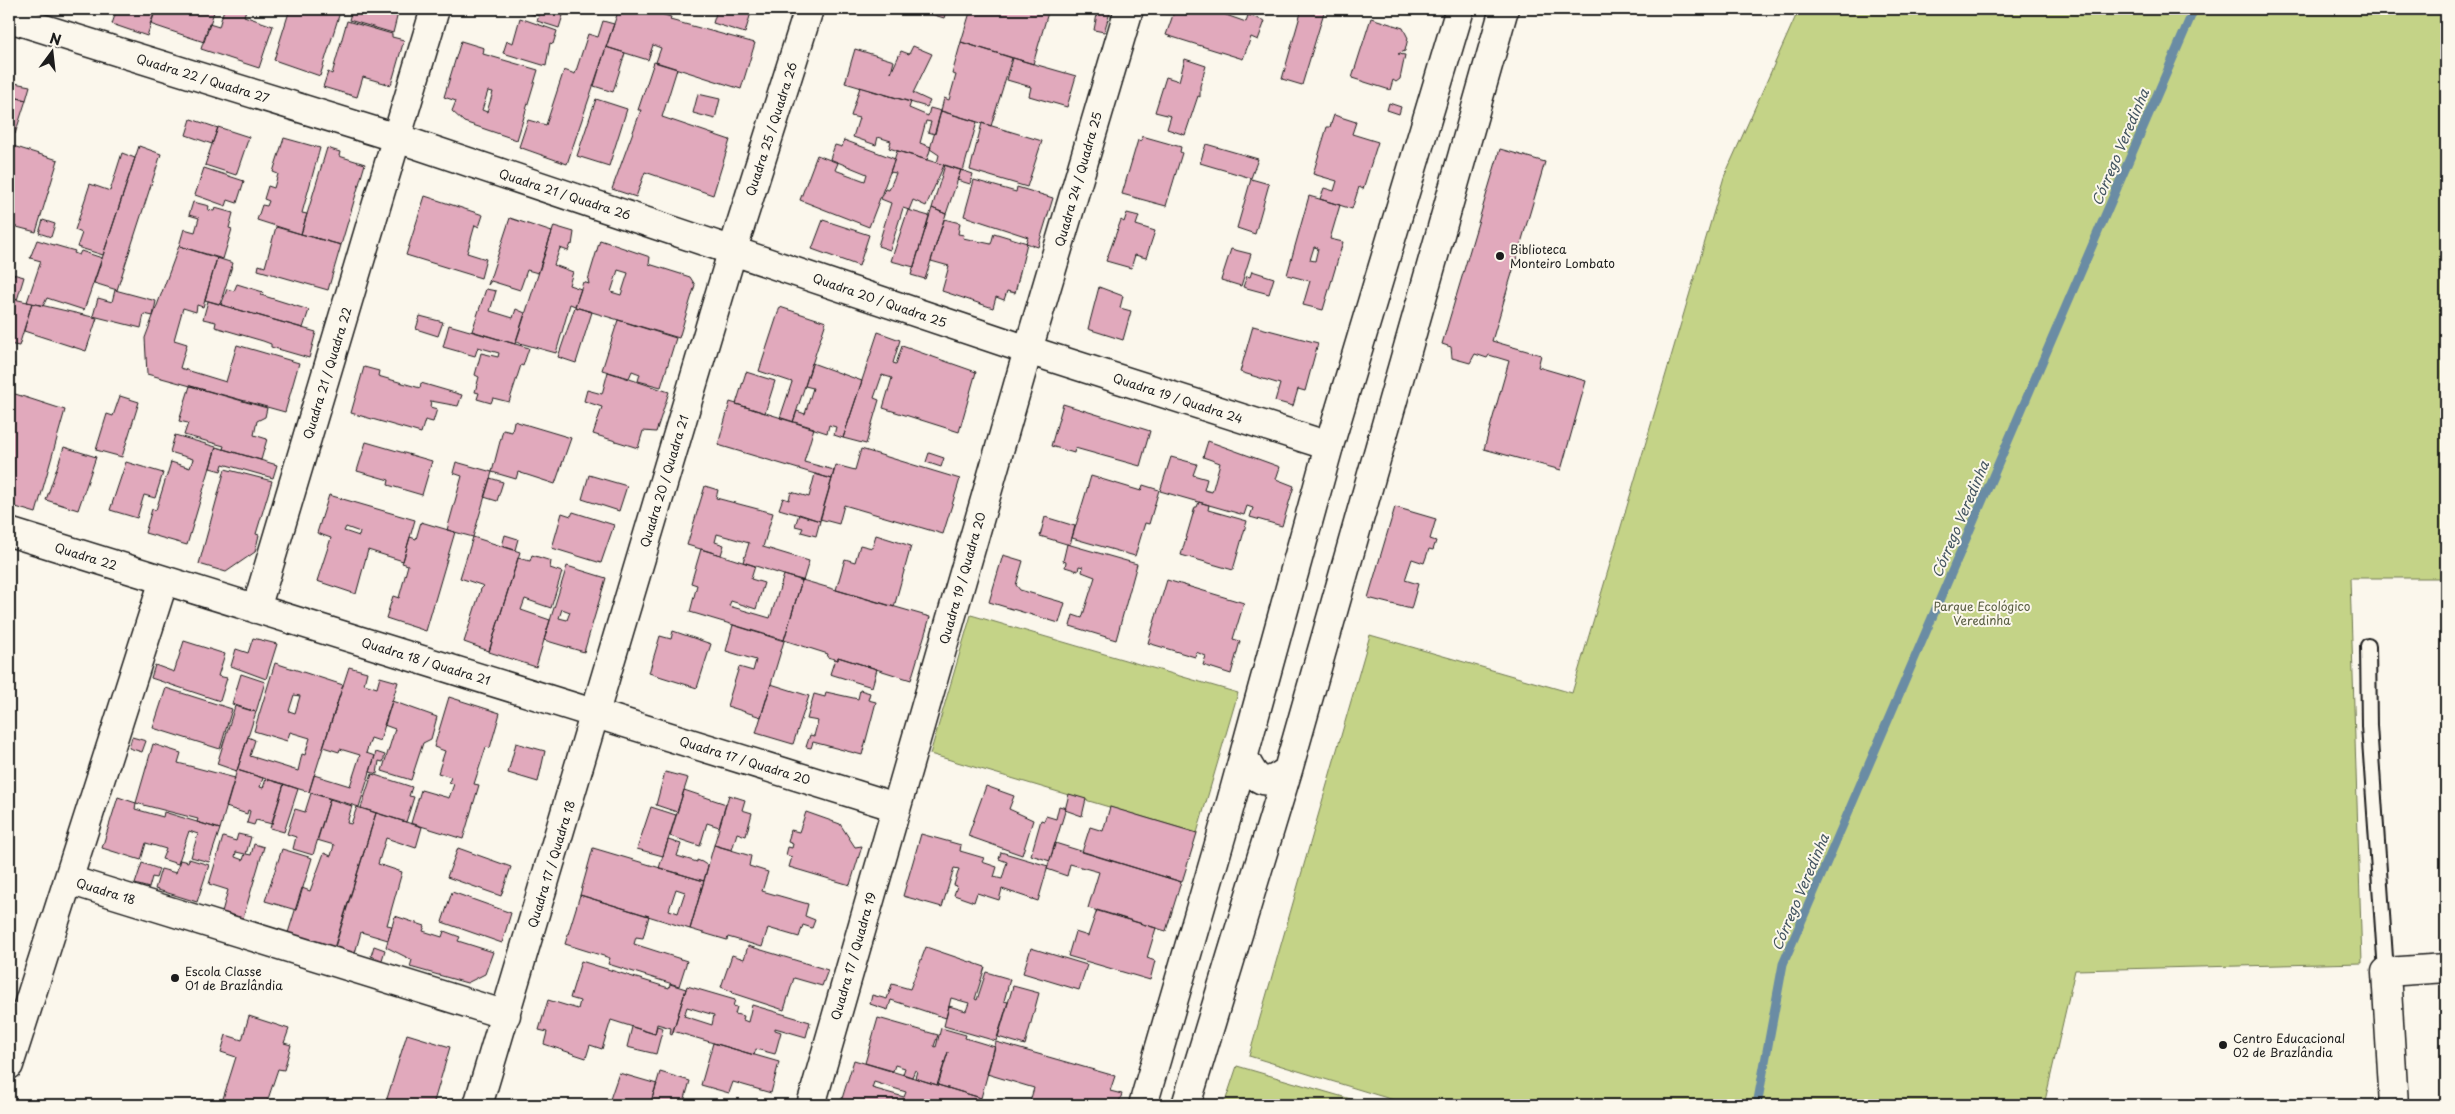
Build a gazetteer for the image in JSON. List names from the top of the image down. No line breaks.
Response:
{"streets":{"street":["Quadra 22 / Quadra 27","Quadra 25 / Quadra 26","Quadra 24 / Quadra 25","Quadra 21 / Quadra 26","Quadra 20 / Quadra 25","Quadra 21 / Quadra 22","Quadra 19 / Quadra 24","Quadra 20 / Quadra 21","Quadra 22","Quadra 19 / Quadra 20","Quadra 18 / Quadra 21","Quadra 17 / Quadra 20","Quadra 17 / Quadra 18","Quadra 18","Quadra 17 / Quadra 19"]},"crossings":[["Quadra 22 / Quadra 27","Quadra 21 / Quadra 26"],["Quadra 22 / Quadra 27","Quadra 21 / Quadra 22"],["Quadra 25 / Quadra 26","Quadra 21 / Quadra 26"],["Quadra 25 / Quadra 26","Quadra 20 / Quadra 25"],["Quadra 25 / Quadra 26","Quadra 20 / Quadra 21"],["Quadra 24 / Quadra 25","Quadra 20 / Quadra 25"],["Quadra 24 / Quadra 25","Quadra 19 / Quadra 24"],["Quadra 24 / Quadra 25","Quadra 19 / Quadra 20"],["Quadra 21 / Quadra 26","Quadra 20 / Quadra 25"],["Quadra 21 / Quadra 26","Quadra 21 / Quadra 22"],["Quadra 21 / Quadra 26","Quadra 20 / Quadra 21"],["Quadra 20 / Quadra 25","Quadra 19 / Quadra 24"],["Quadra 20 / Quadra 25","Quadra 20 / Quadra 21"],["Quadra 20 / Quadra 25","Quadra 19 / Quadra 20"],["Quadra 21 / Quadra 22","Quadra 18 / Quadra 21"],["Quadra 19 / Quadra 24","Quadra 19 / Quadra 20"],["Quadra 20 / Quadra 21","Quadra 18 / Quadra 21"],["Quadra 20 / Quadra 21","Quadra 17 / Quadra 20"],["Quadra 20 / Quadra 21","Quadra 17 / Quadra 18"],["Quadra 22","Quadra 18"],["Quadra 19 / Quadra 20","Quadra 17 / Quadra 20"],["Quadra 19 / Quadra 20","Quadra 17 / Quadra 19"],["Quadra 18 / Quadra 21","Quadra 17 / Quadra 20"],["Quadra 18 / Quadra 21","Quadra 17 / Quadra 18"],["Quadra 17 / Quadra 20","Quadra 17 / Quadra 18"],["Quadra 17 / Quadra 20","Quadra 17 / Quadra 19"],["Quadra 17 / Quadra 18","Quadra 18"]],"water":["Córrego Veredinha"],"parks":["Parque Ecológico Veredinha"],"places":["Biblioteca Monteiro Lombato","Escola Classe 01 de Brazlândia","Centro Educacional 02 de Brazlândia"],"north":"top"}
